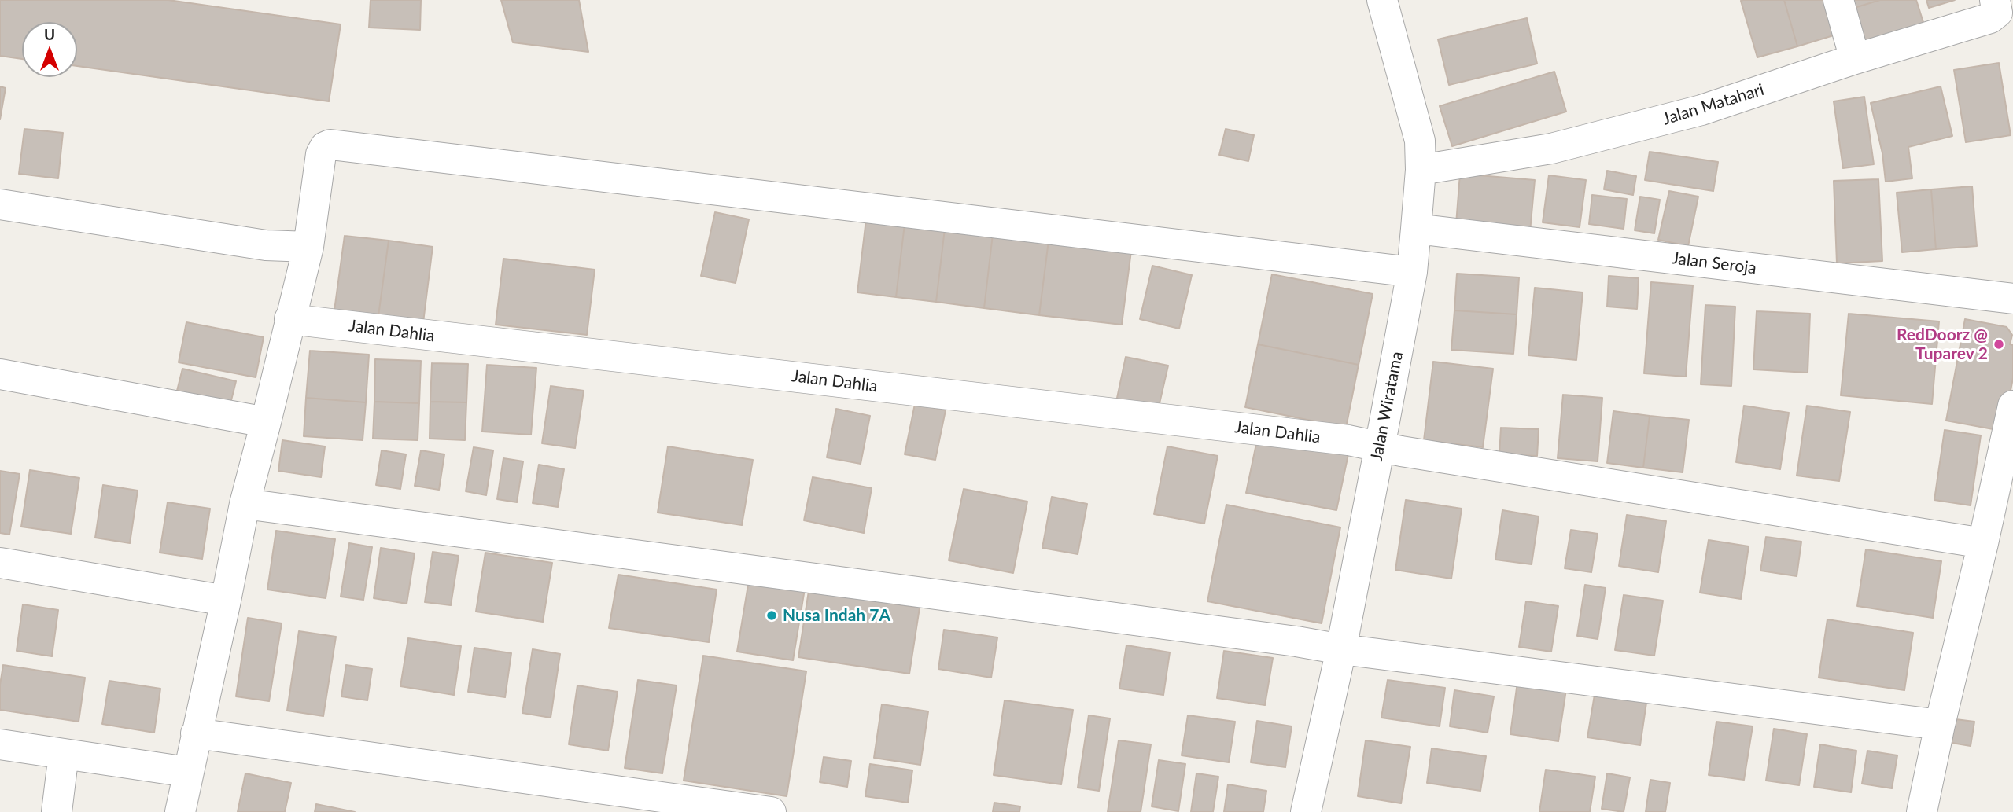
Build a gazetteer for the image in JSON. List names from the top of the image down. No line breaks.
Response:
{"streets":{"street":["Jalan Matahari","Jalan Seroja","Jalan Dahlia","Jalan Wiratama"]},"crossings":[["Jalan Matahari","Jalan Wiratama"],["Jalan Seroja","Jalan Wiratama"],["Jalan Dahlia","Jalan Wiratama"]],"places":["RedDoorz @ Tuparev 2","Nusa Indah 7A"],"north":"top"}
